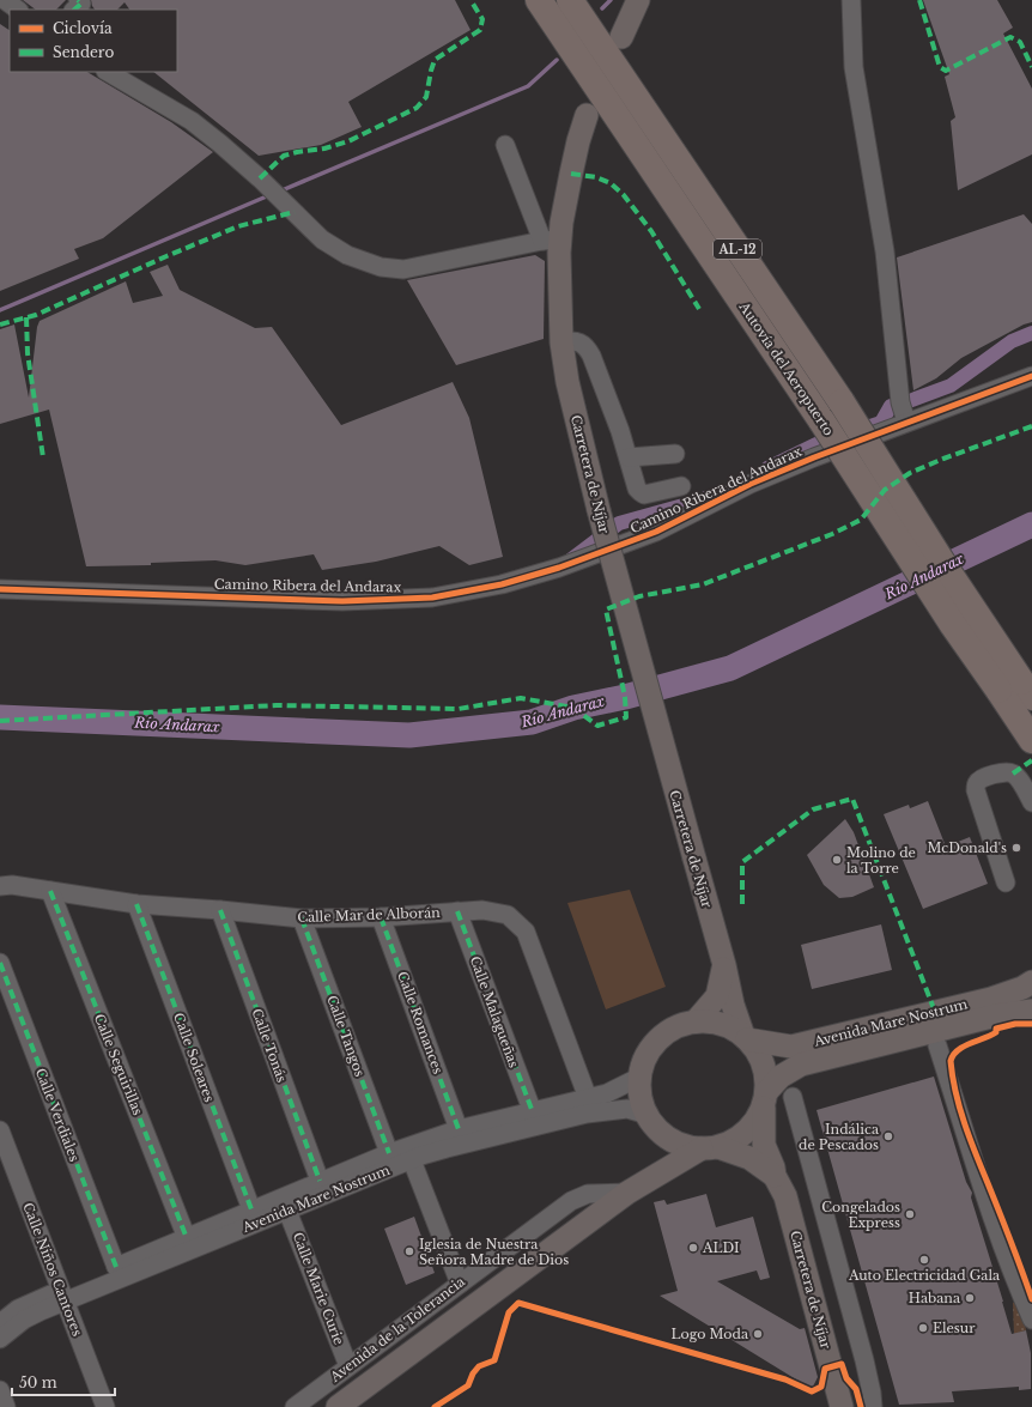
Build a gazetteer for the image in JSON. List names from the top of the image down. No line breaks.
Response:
{"streets":{"highway":["AL-12","Autovía del Aeropuerto"],"main road":["Carretera de Níjar","Avenida Mare Nostrum","Avenida de la Tolerancia"],"street":["Camino Ribera del Andarax","Calle Mar de Alborán","Calle Malagueñas","Calle Romances","Calle Tangos","Calle Tonás","Calle Soleares","Calle Seguirillas","Calle Verdiales","Calle Niños Cantores","Calle Marie Curie"]},"crossings":[["Carretera de Níjar","Avenida Mare Nostrum"],["Carretera de Níjar","Avenida de la Tolerancia"],["Calle Mar de Alborán","Calle Malagueñas"],["Calle Mar de Alborán","Calle Romances"],["Calle Mar de Alborán","Avenida Mare Nostrum"],["Calle Mar de Alborán","Calle Tangos"],["Calle Mar de Alborán","Calle Tonás"],["Calle Mar de Alborán","Calle Soleares"],["Calle Mar de Alborán","Calle Seguirillas"],["Calle Malagueñas","Avenida Mare Nostrum"],["Calle Romances","Avenida Mare Nostrum"],["Avenida Mare Nostrum","Calle Tangos"],["Avenida Mare Nostrum","Calle Tonás"],["Avenida Mare Nostrum","Calle Soleares"],["Avenida Mare Nostrum","Calle Seguirillas"],["Avenida Mare Nostrum","Calle Verdiales"],["Avenida Mare Nostrum","Calle Niños Cantores"],["Avenida Mare Nostrum","Calle Marie Curie"],["Avenida Mare Nostrum","Avenida de la Tolerancia"],["Calle Marie Curie","Avenida de la Tolerancia"]],"water":["Río Andarax"],"places":["McDonald's","Molino de la Torre","Indálica de Pescados","Congelados Express","ALDI","Iglesia de Nuestra Señora Madre de Dios","Auto Electricidad Gala","Habana","Elesur","Logo Moda"],"legend":["Ciclovía","Sendero"],"scale_bar":"50 m"}
